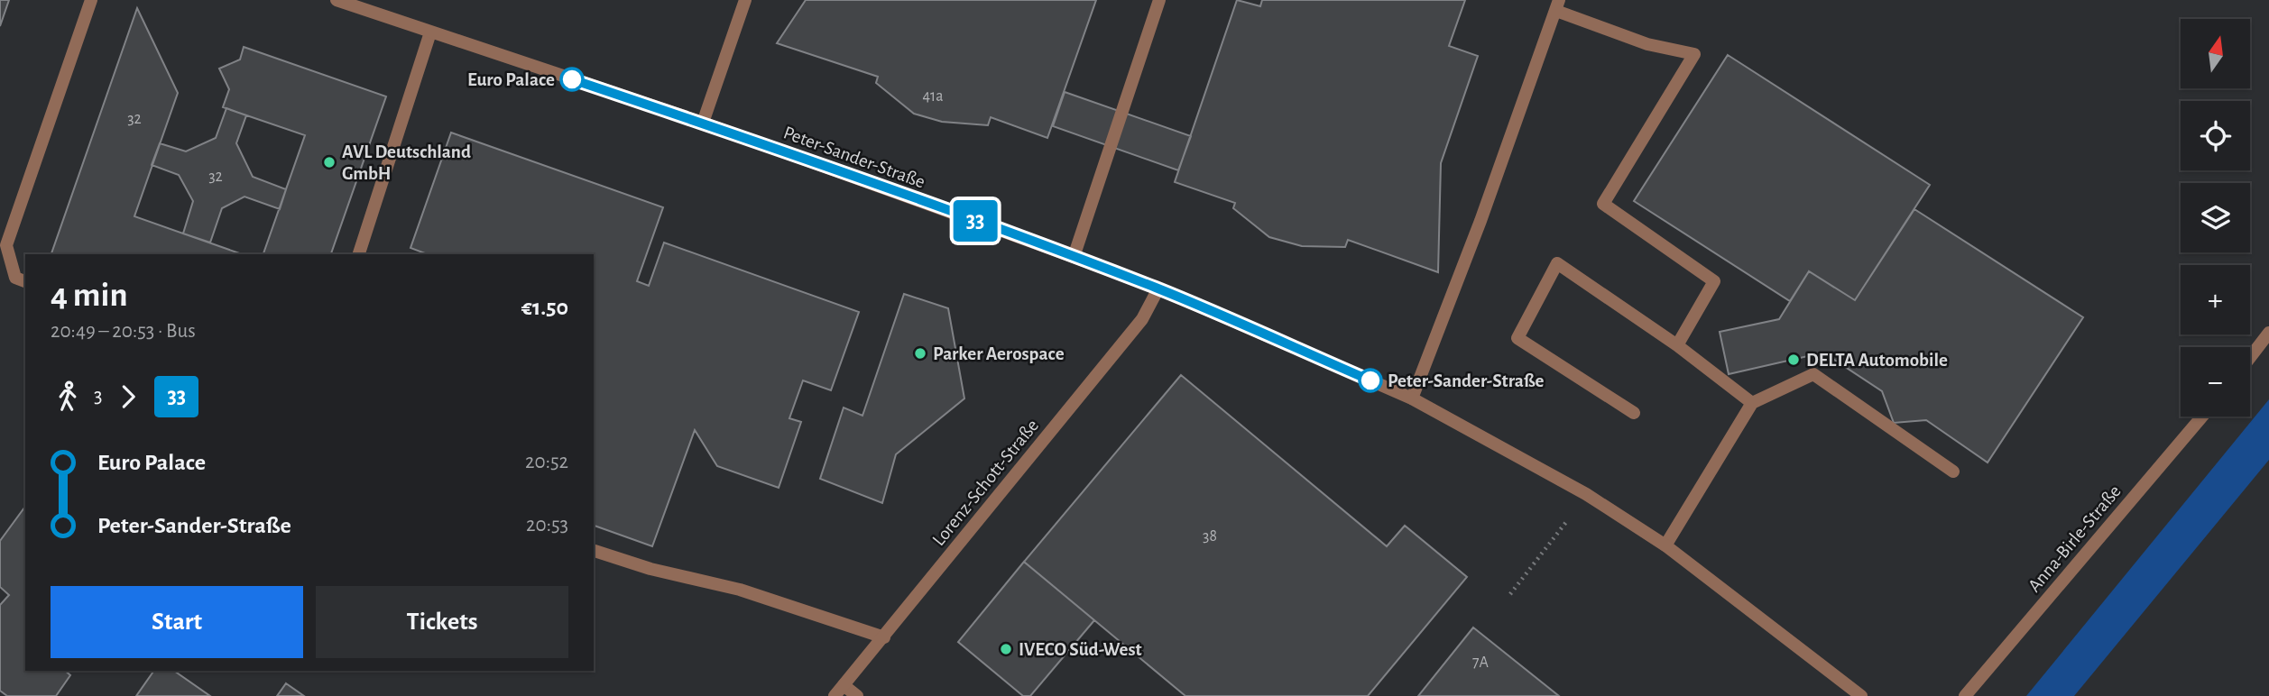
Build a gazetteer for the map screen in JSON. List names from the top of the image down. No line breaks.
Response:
{"streets":{"street":["Peter-Sander-Straße","Lorenz-Schott-Straße","Anna-Birle-Straße"]},"crossings":[["Peter-Sander-Straße","Lorenz-Schott-Straße"]],"places":["Euro Palace","AVL Deutschland GmbH","Parker Aerospace","DELTA Automobile","Peter-Sander-Straße","IVECO Süd-West"],"lines":["bus line 33"],"house_numbers":["41a","32","32","38","7A"],"north":"top","page":{"on_map":"33","map_buttons":["+","−"],"heading":["4 min","20:49 – 20:53 · Bus","€1.50"],"legs":["3","33"],"list":[{"name":"Euro Palace","value":"20:52"},{"name":"Peter-Sander-Straße","value":"20:53"}],"buttons":["Start","Tickets"]}}
